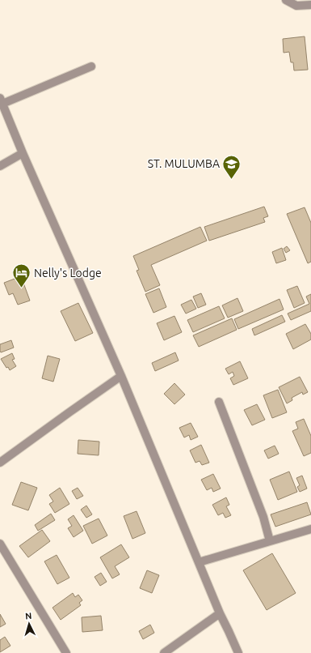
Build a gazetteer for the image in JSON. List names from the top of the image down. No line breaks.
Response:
{"places":{"school or university":["ST. MULUMBA"],"hotel":["Nelly's Lodge"]},"north":"top"}
